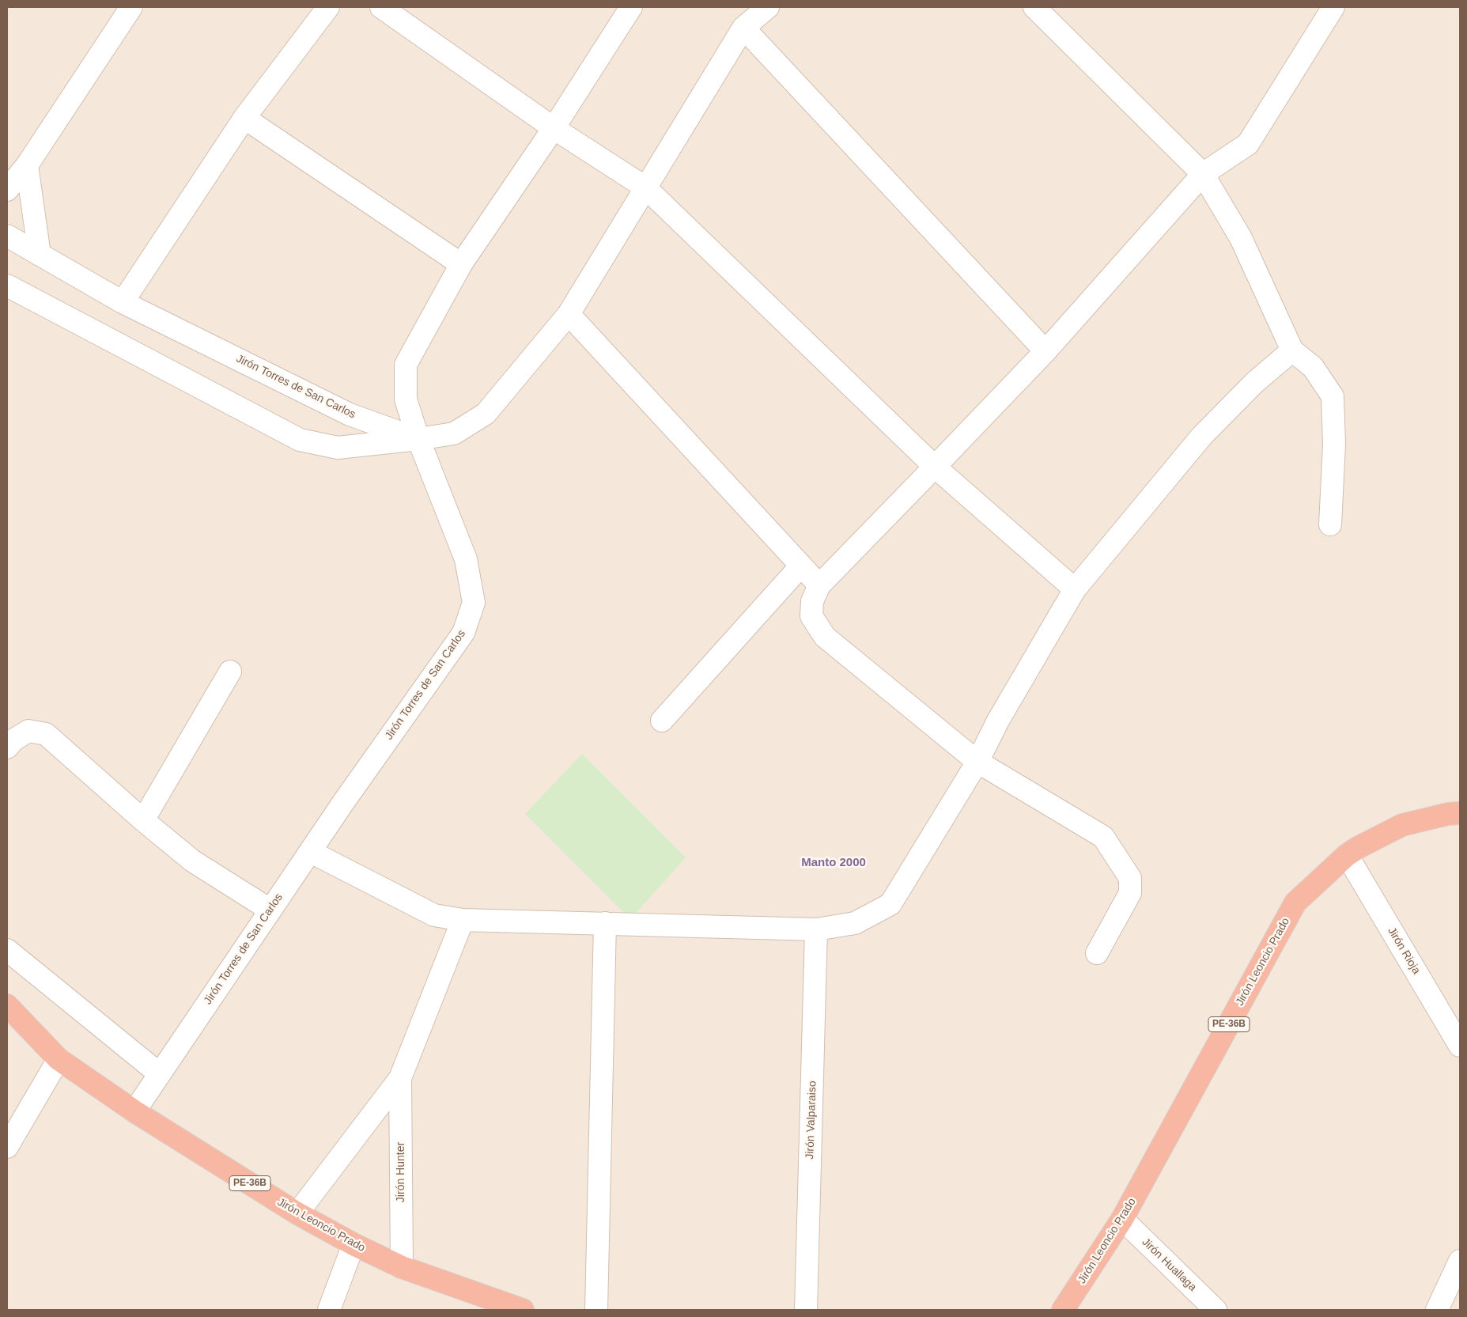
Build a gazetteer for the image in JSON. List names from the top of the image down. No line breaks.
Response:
{"streets":{"highway":["Jirón Leoncio Prado","PE-36B"],"street":["Jirón Torres de San Carlos","Jirón Rioja","Jirón Valparaiso","Jirón Hunter","Jirón Huallaga"]},"crossings":[["Jirón Torres de San Carlos","Jirón Leoncio Prado"],["Jirón Rioja","Jirón Leoncio Prado"],["Jirón Leoncio Prado","Jirón Hunter"],["Jirón Leoncio Prado","Jirón Huallaga"]],"districts":["Manto 2000"]}
